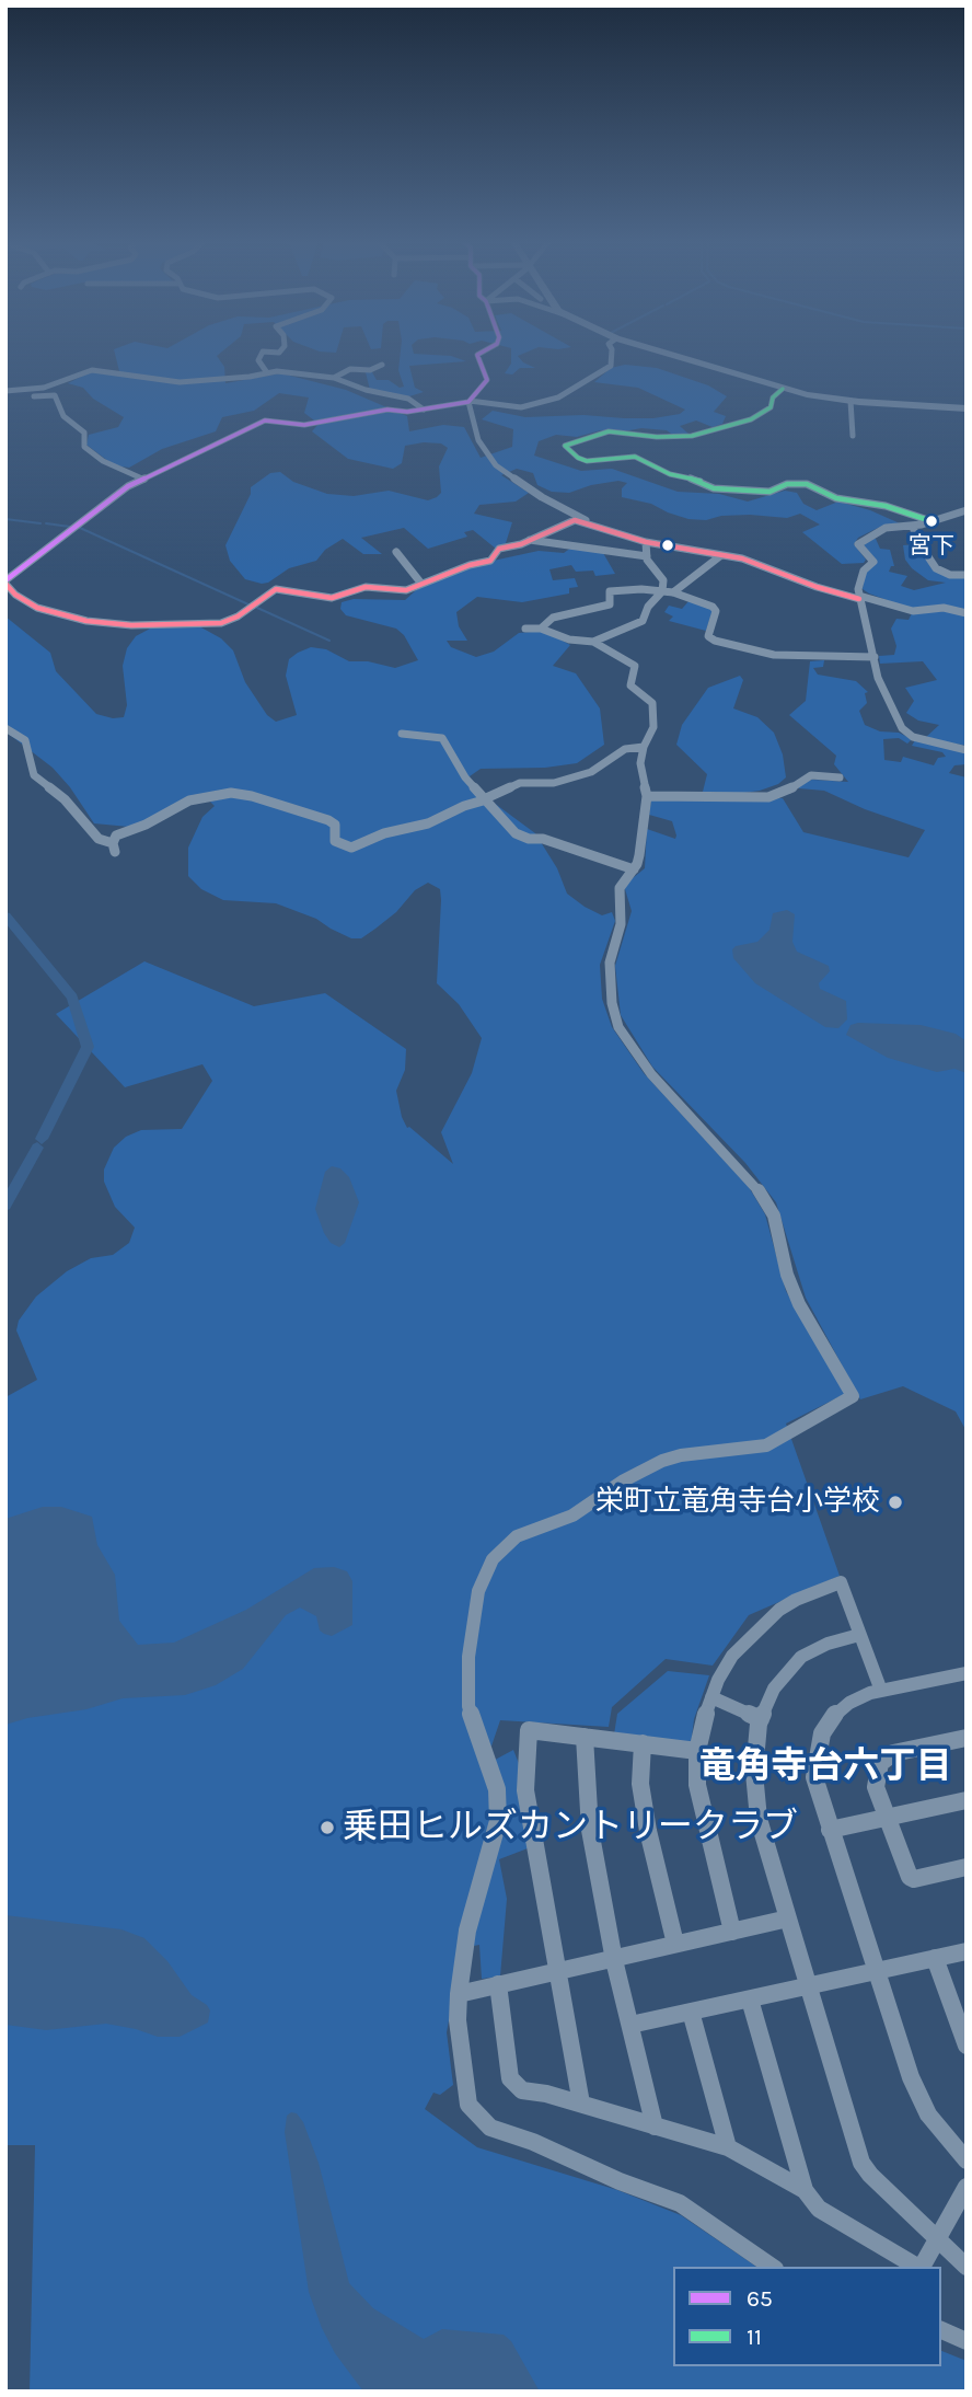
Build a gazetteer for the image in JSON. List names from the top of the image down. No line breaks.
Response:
{"districts":["竜角寺台六丁目"],"places":["宮下","栄町立竜角寺台小学校","乗田ヒルズカントリークラブ"],"lines":["transit line 65","transit line 11"],"legend":["65","11"]}
